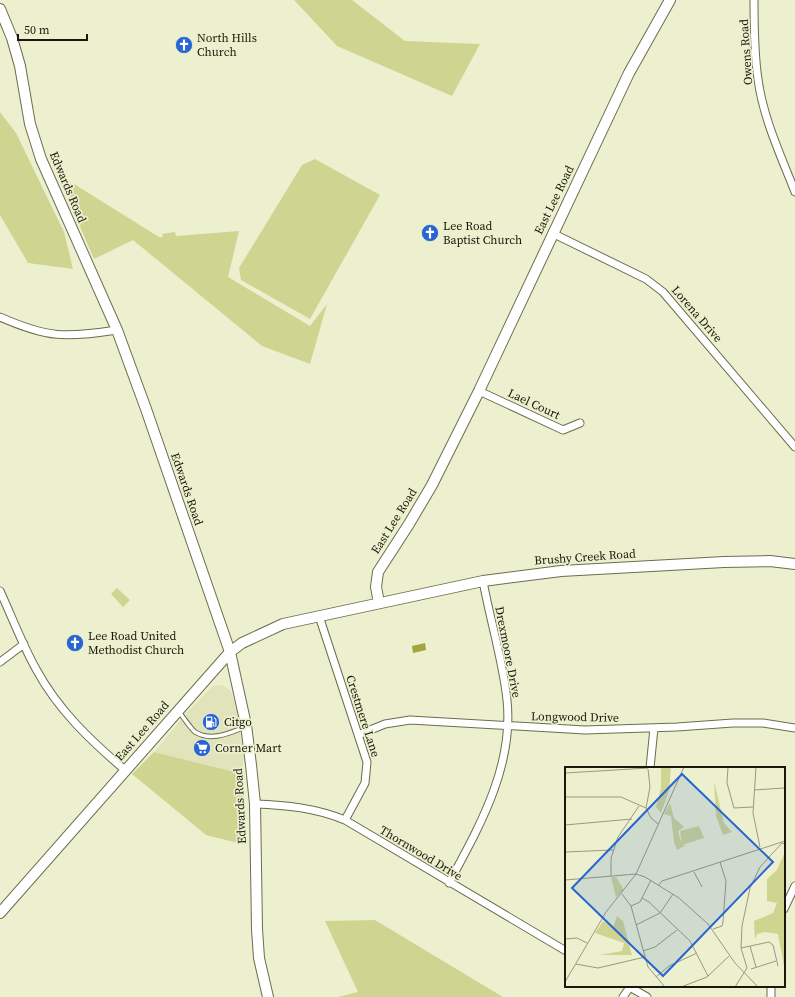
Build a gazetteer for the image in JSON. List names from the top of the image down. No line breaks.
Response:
{"streets":{"street":["Owens Road","Edwards Road","East Lee Road","Lorena Drive","Lael Court","Brushy Creek Road","Drexmoore Drive","Crestmere Lane","Longwood Drive","Thornwood Drive"]},"crossings":[["Edwards Road","East Lee Road"],["Edwards Road","Thornwood Drive"],["East Lee Road","Lorena Drive"],["East Lee Road","Lael Court"],["East Lee Road","Brushy Creek Road"],["East Lee Road","Crestmere Lane"],["Brushy Creek Road","Drexmoore Drive"],["Drexmoore Drive","Longwood Drive"],["Drexmoore Drive","Thornwood Drive"],["Crestmere Lane","Longwood Drive"],["Crestmere Lane","Thornwood Drive"]],"places":{"church":["North Hills Church","Lee Road Baptist Church","Lee Road United Methodist Church"],"fuel station":["Citgo"],"supermarket":["Corner Mart"]},"scale_bar":"50 m"}
